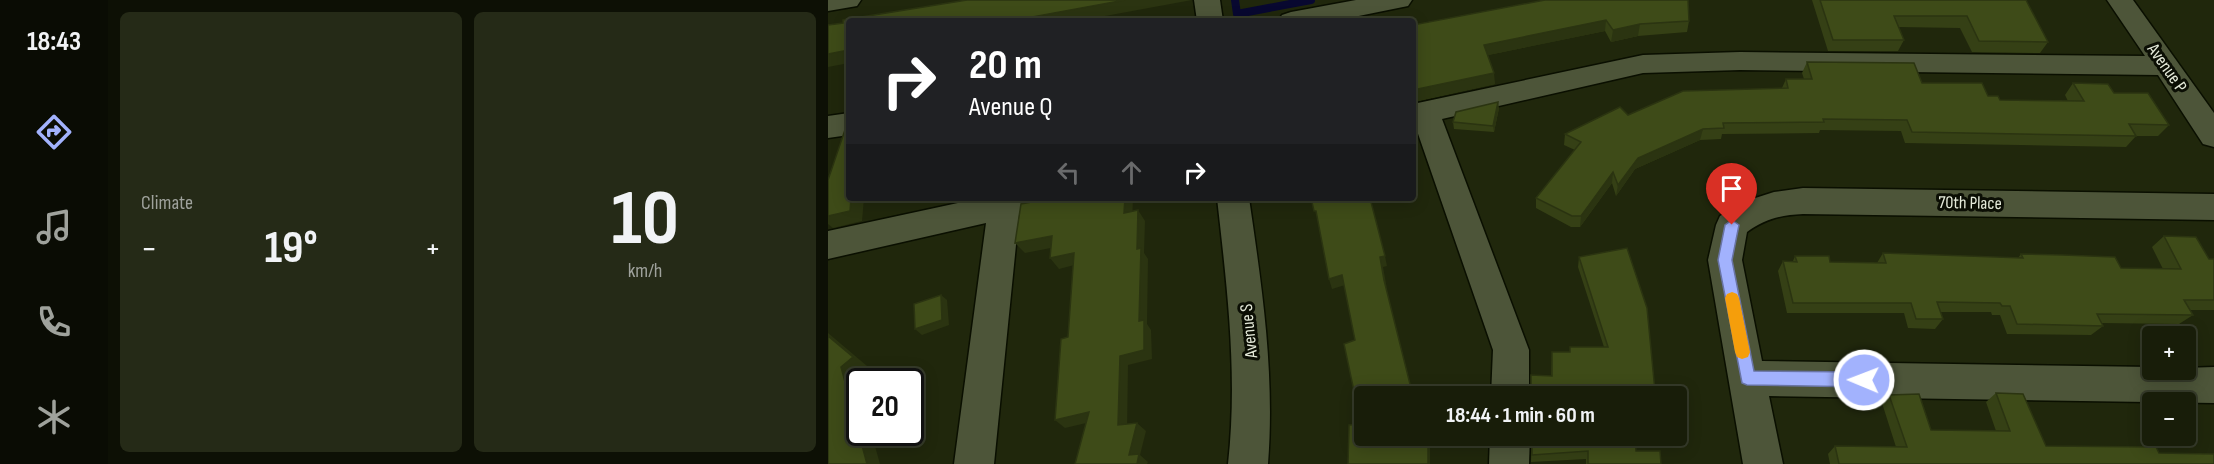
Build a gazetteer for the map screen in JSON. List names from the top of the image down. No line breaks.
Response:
{"streets":{"street":["Avenue P","70th Place","Avenue S"]},"page":{"tabs":"18:43","tile":["Climate",["10","km/h"]],"turn":["20 m","Avenue Q"],"heat":["−","19°","+"],"map_buttons":["+","−"],"limit":"20","trip":"18:44 · 1 min · 60 m"}}
